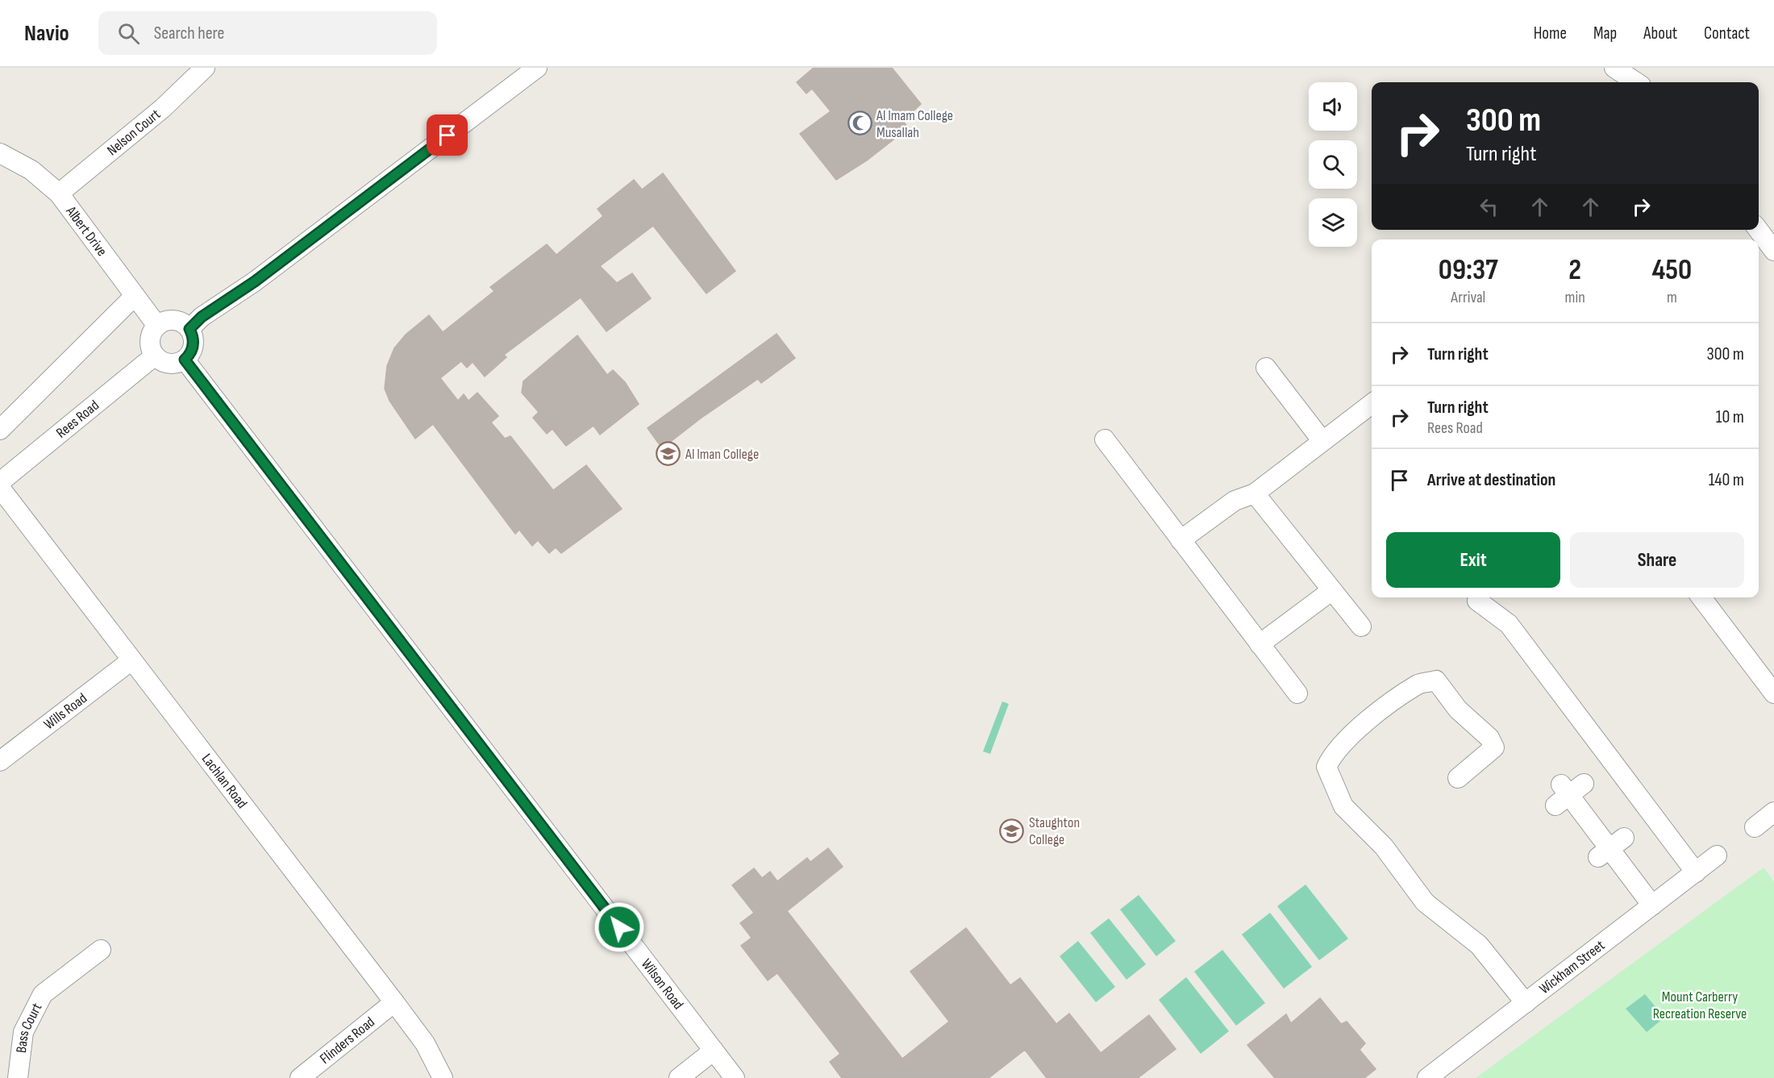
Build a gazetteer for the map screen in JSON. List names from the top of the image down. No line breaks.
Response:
{"streets":{"street":["Nelson Court","Albert Drive","Rees Road","Wills Road","Lachlan Road","Wickham Street","Wilson Road","Bass Court","Flinders Road"]},"crossings":[["Nelson Court","Albert Drive"],["Albert Drive","Rees Road"],["Albert Drive","Wilson Road"],["Rees Road","Wilson Road"],["Wills Road","Lachlan Road"],["Lachlan Road","Flinders Road"]],"parks":["Mount Carberry Recreation Reserve"],"places":{"mosque":["Al Imam College Musallah"],"school or university":["Al Iman College","Staughton College"]},"page":{"header":"Navio","search":"Search here","nav":["Home","Map","About","Contact"],"turn":["300 m","Turn right"],"eta":["09:37","Arrival","2","min","450","m"],"list":[{"name":"Turn right","value":"300 m"},{"name":"Turn right","note":"Rees Road","value":"10 m"},{"name":"Arrive at destination","value":"140 m"}],"buttons":["Exit","Share"]}}
